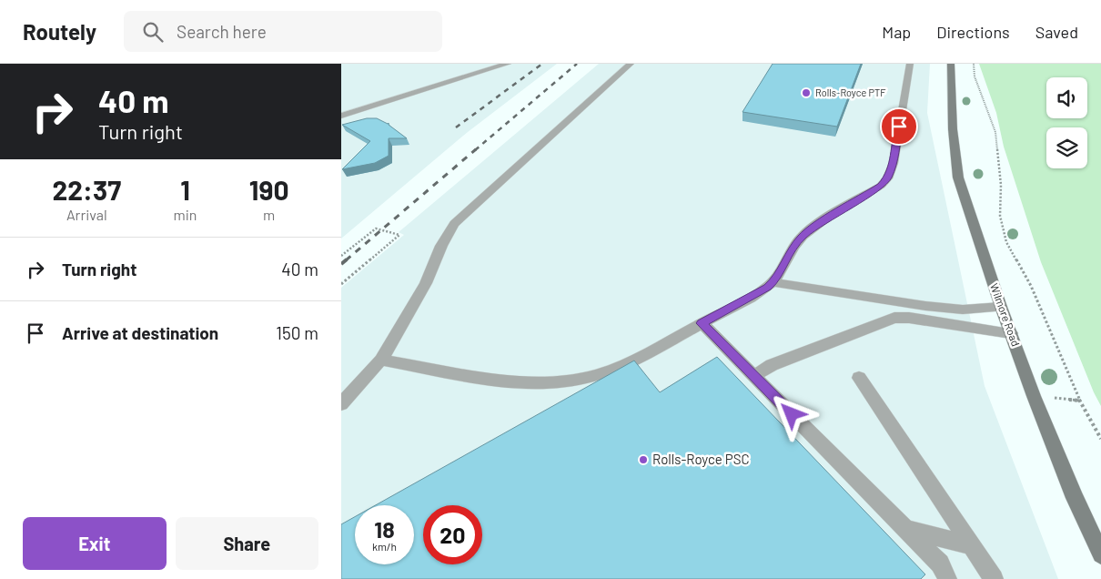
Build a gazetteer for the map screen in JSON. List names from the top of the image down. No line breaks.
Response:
{"streets":{"street":["Wilmore Road"]},"places":["Rolls-Royce PTF","Rolls-Royce PSC"],"page":{"header":"Routely","search":"Search here","nav":["Map","Directions","Saved"],"turn":["40 m","Turn right"],"eta":["22:37","Arrival","1","min","190","m"],"list":[{"name":"Turn right","value":"40 m"},{"name":"Arrive at destination","value":"150 m"}],"speed":"18 km/h","limit":"20","buttons":["Exit","Share"]}}
